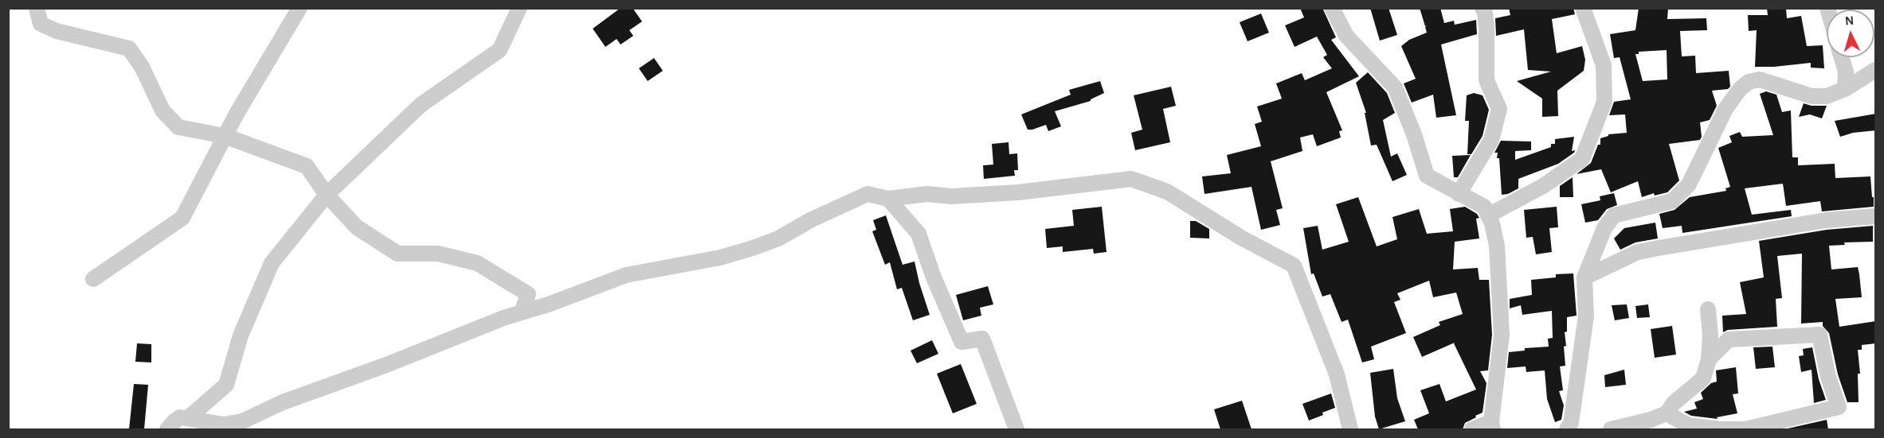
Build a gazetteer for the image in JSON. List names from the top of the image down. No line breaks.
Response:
{"north":"top"}
